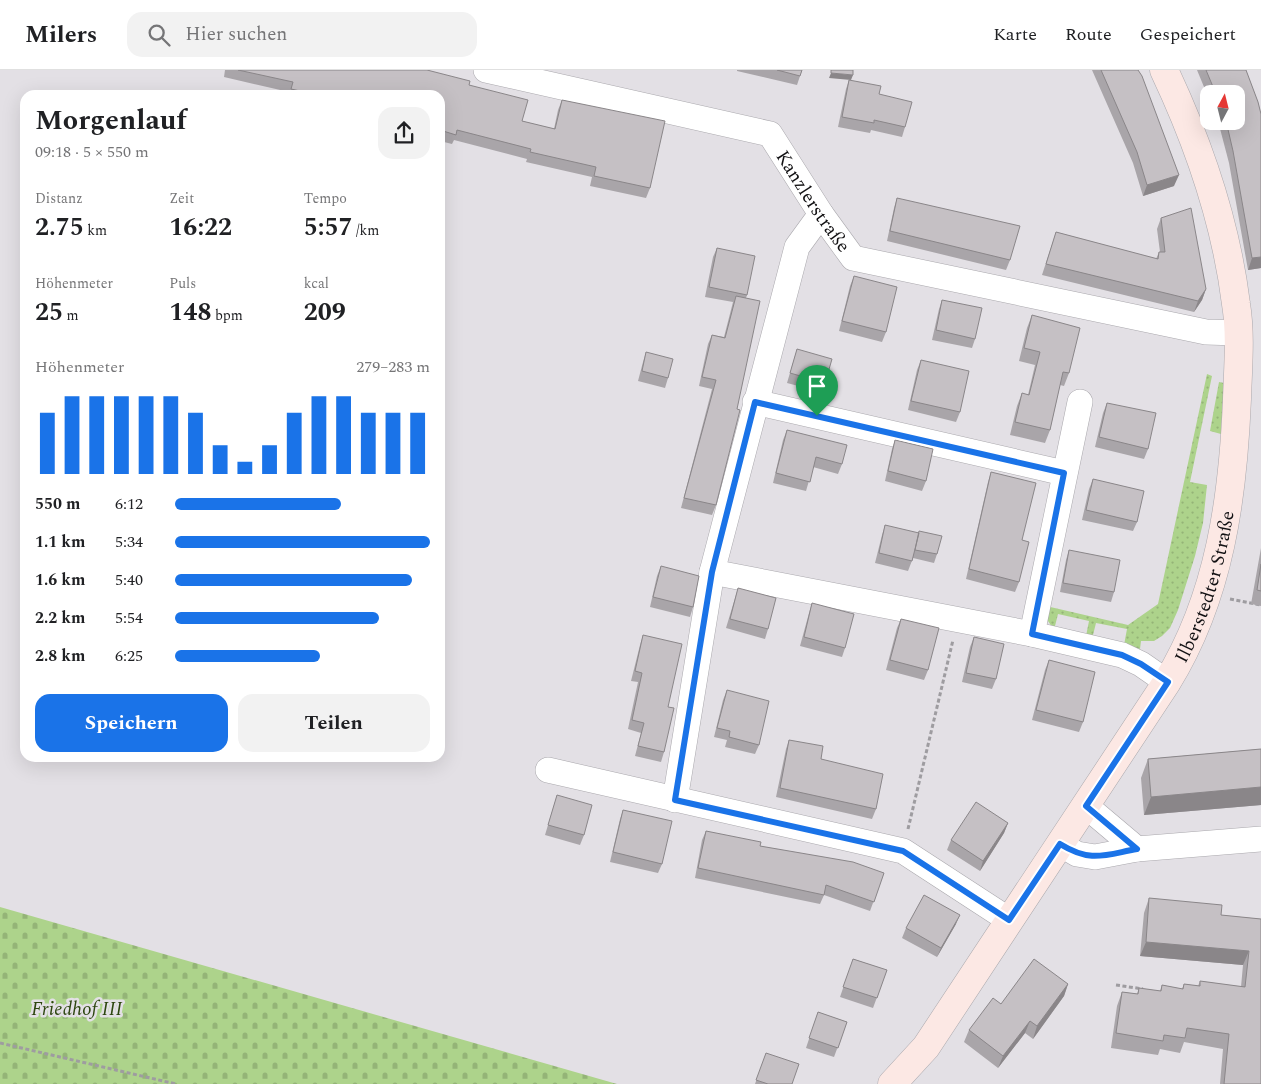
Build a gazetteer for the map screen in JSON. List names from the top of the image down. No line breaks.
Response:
{"streets":{"street":["Kanzlerstraße","Ilberstedter Straße"]},"crossings":[["Kanzlerstraße","Ilberstedter Straße"]],"parks":["Friedhof III"],"north":"top","page":{"header":"Milers","search":"Hier suchen","nav":["Karte","Route","Gespeichert"],"heading":["Morgenlauf","09:18 · 5 × 550 m"],"stats":[["Distanz","2.75 km"],["Zeit","16:22"],["Tempo","5:57 /km"],["Höhenmeter","25 m"],["Puls","148 bpm"],["kcal","209"]],"chart":["Höhenmeter","279–283 m"],"list":[{"name":"550 m","note":"6:12"},{"name":"1.1 km","note":"5:34"},{"name":"1.6 km","note":"5:40"},{"name":"2.2 km","note":"5:54"},{"name":"2.8 km","note":"6:25"}],"buttons":["Speichern","Teilen"]}}
